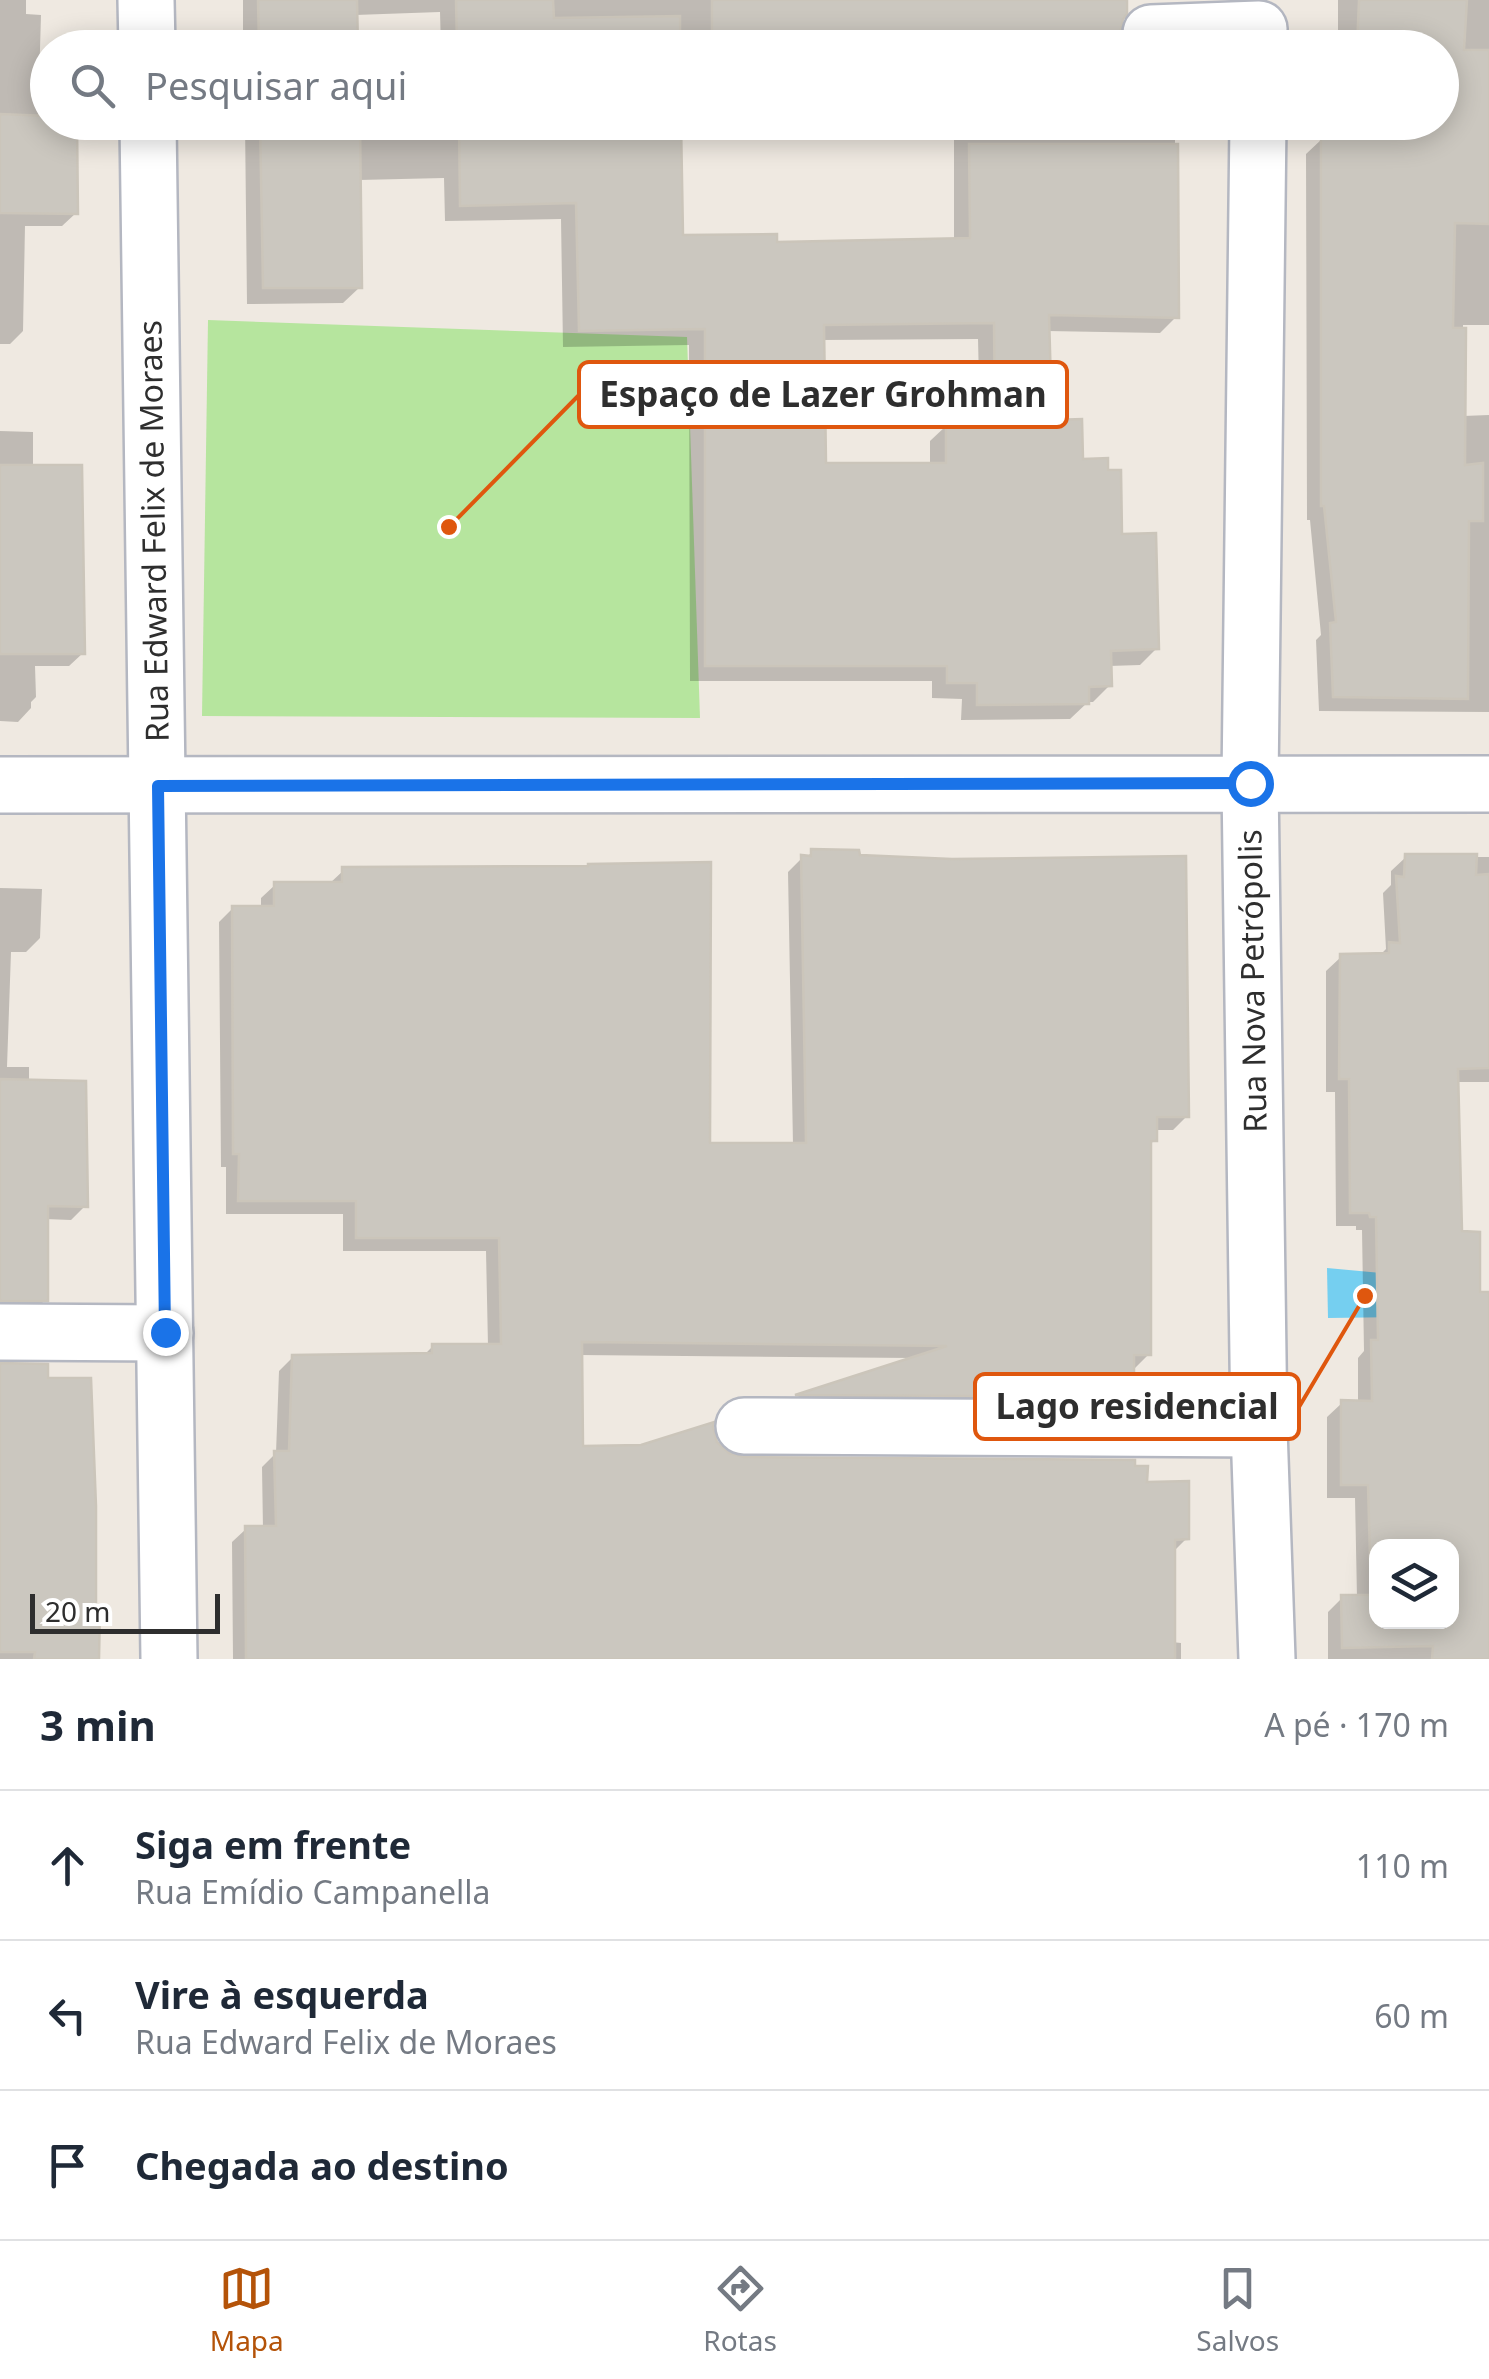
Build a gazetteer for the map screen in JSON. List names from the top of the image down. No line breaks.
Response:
{"streets":{"street":["Rua Edward Felix de Moraes","Rua Nova Petrópolis"]},"places":["Espaço de Lazer Grohman","Lago residencial"],"scale_bar":"20 m","page":{"search":"Pesquisar aqui","scale":"20 m","heading":["3 min","A pé · 170 m"],"list":[["Siga em frente","Rua Emídio Campanella","110 m"],["Vire à esquerda","Rua Edward Felix de Moraes","60 m"],"Chegada ao destino"],"nav":["Mapa","Rotas","Salvos"]}}
